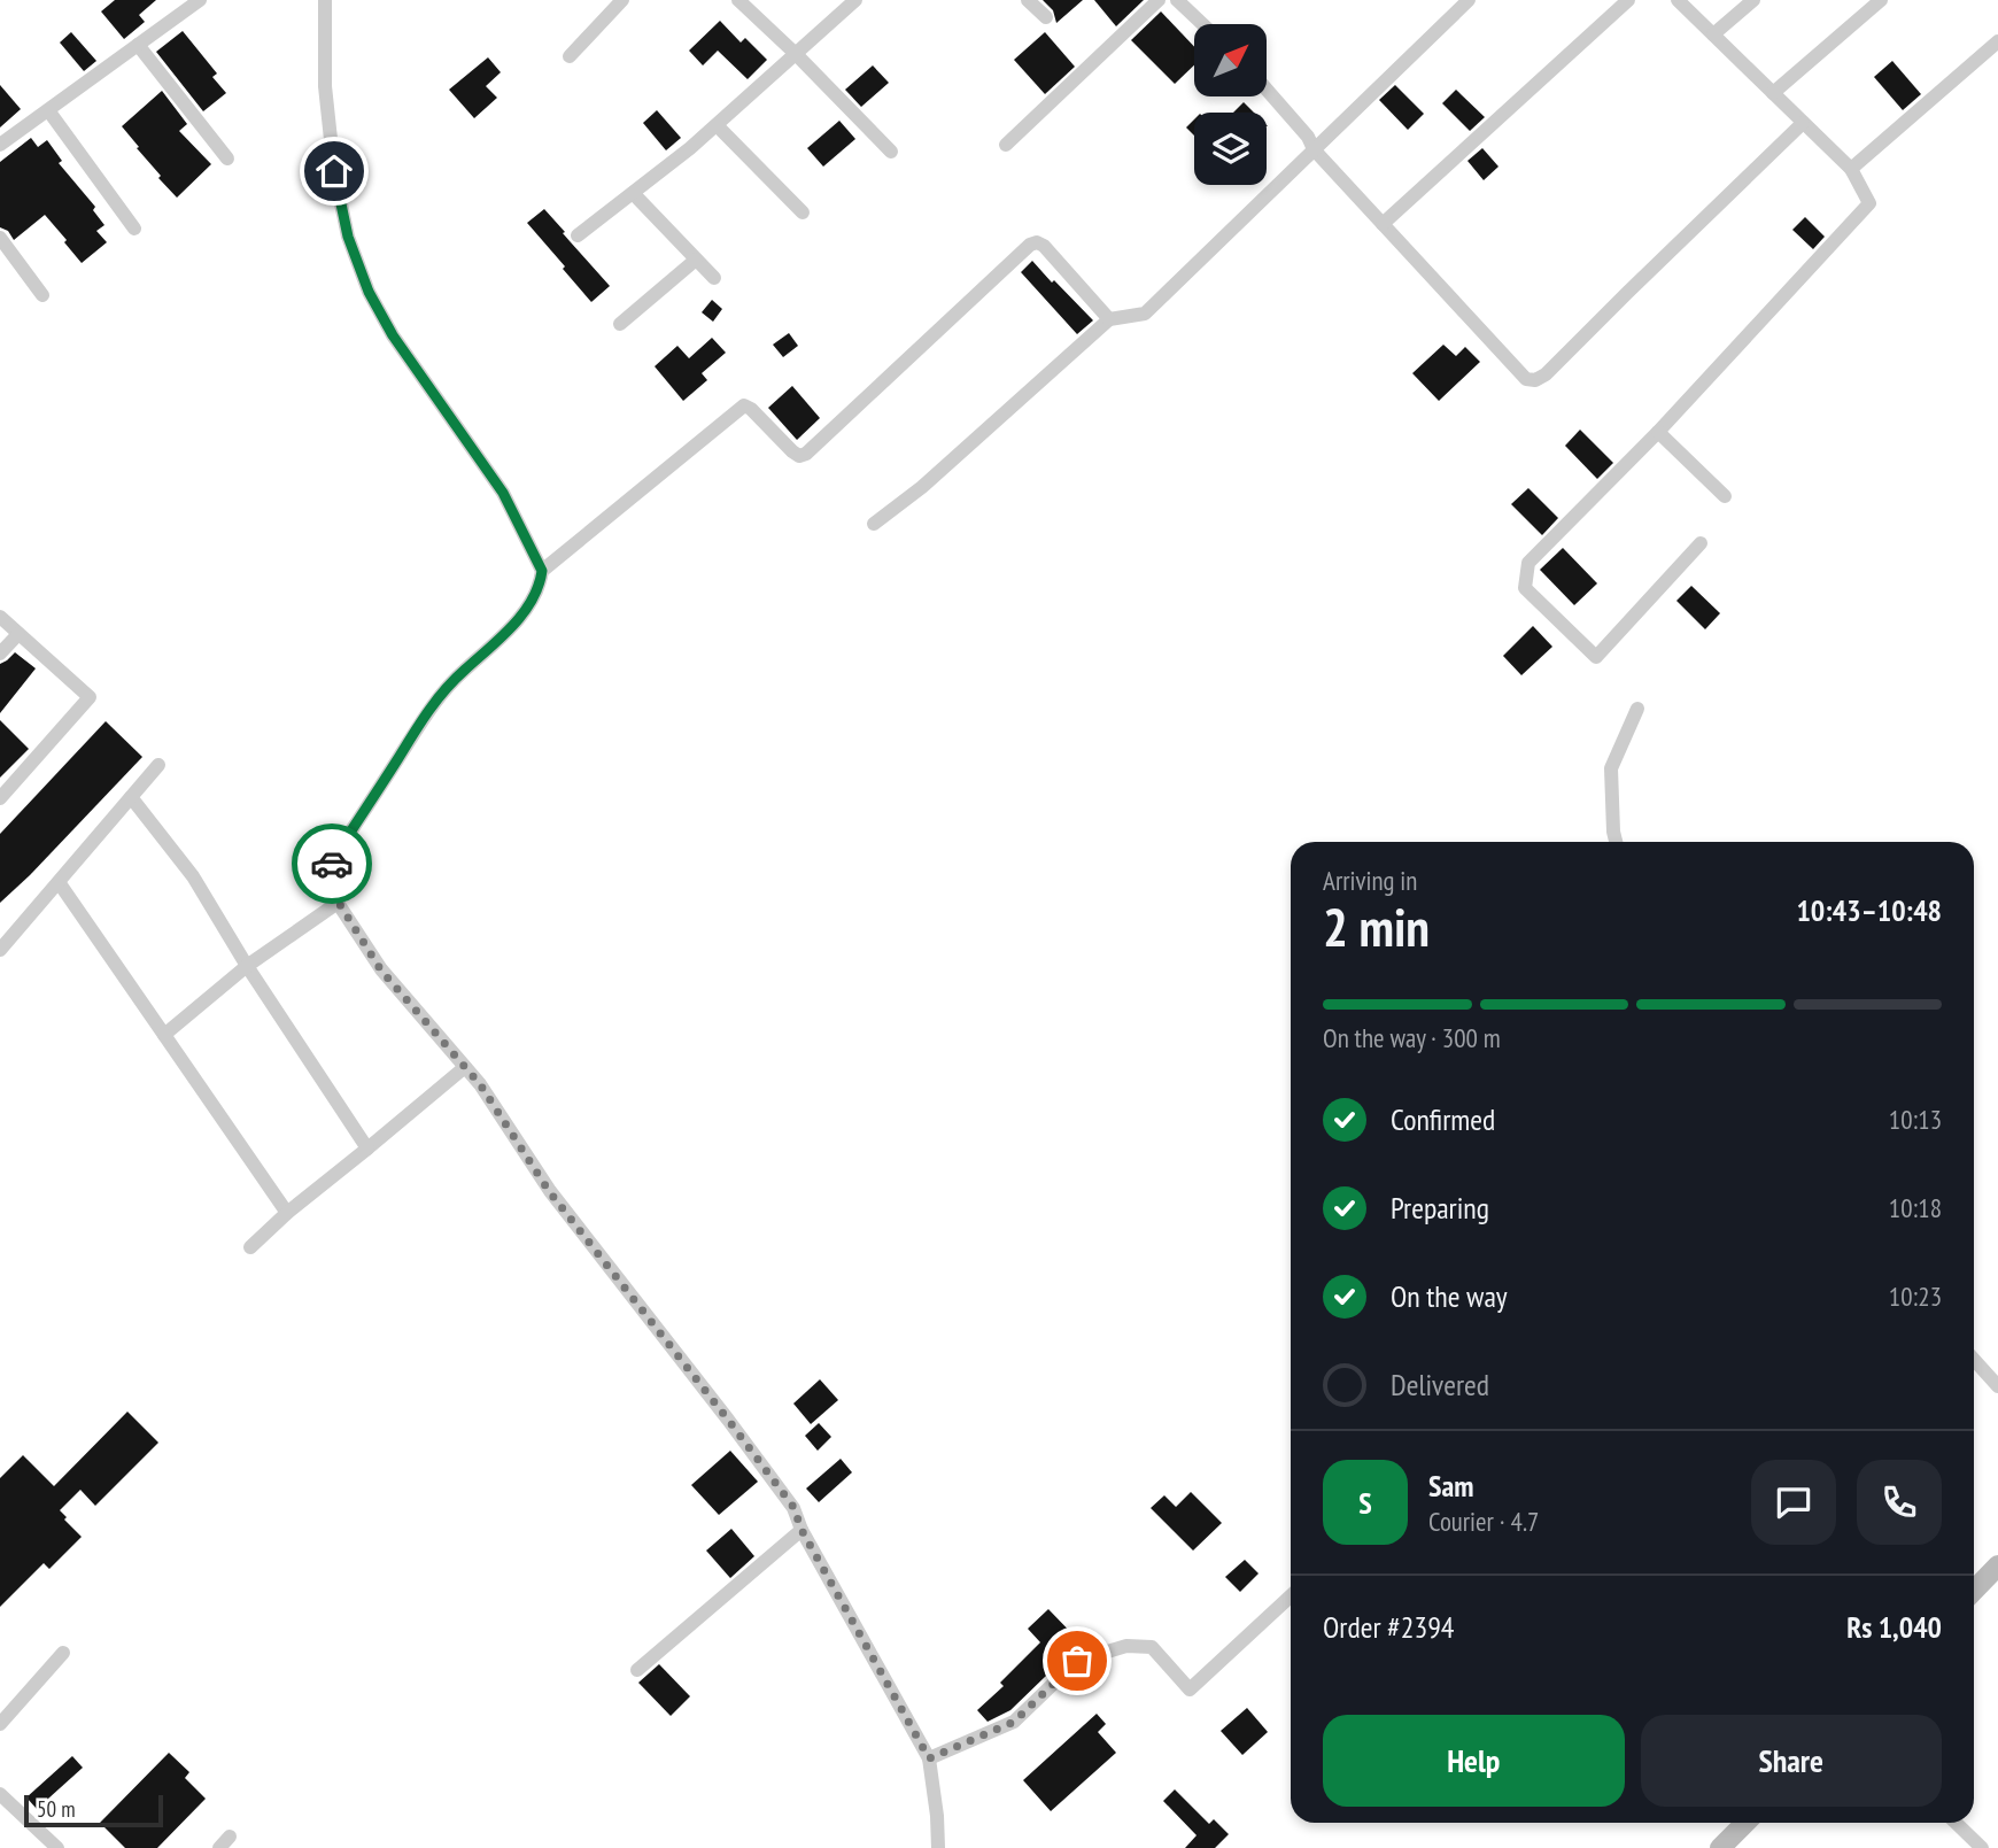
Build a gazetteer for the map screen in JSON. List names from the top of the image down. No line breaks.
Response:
{"scale_bar":"50 m","north":"top right","page":{"heading":["2 min","Arriving in","10:43–10:48"],"panel":["Sam","Courier · 4.7","Order #2394","Rs 1,040"],"bar":"On the way · 300 m","list":[["Confirmed","10:13"],["Preparing","10:18"],["On the way","10:23"],"Delivered"],"round":"S","buttons":["Help","Share"],"scale":"50 m"}}
